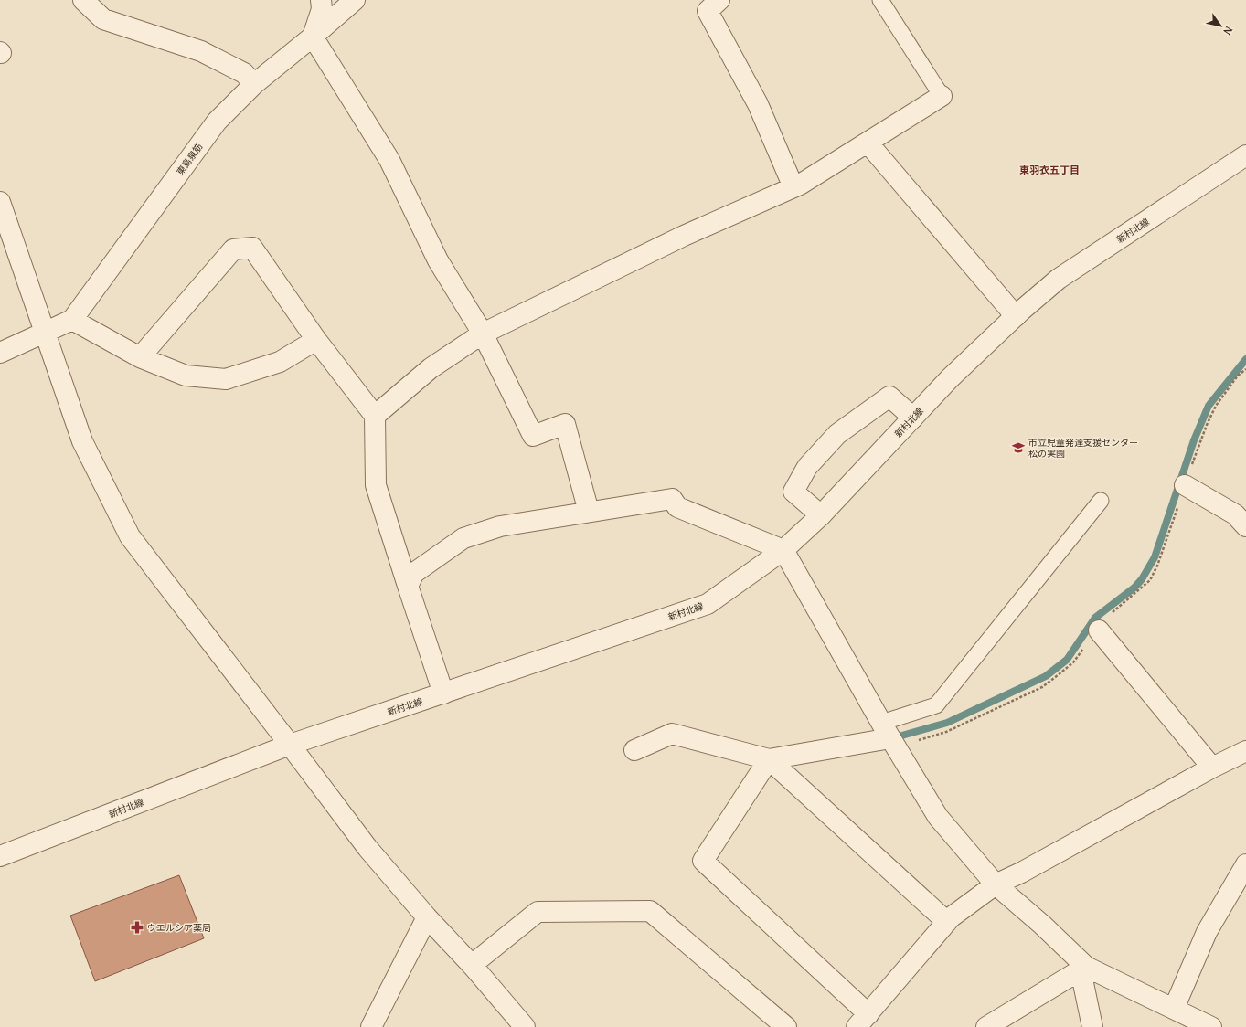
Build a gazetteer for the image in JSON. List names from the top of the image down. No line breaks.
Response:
{"streets":{"street":["東島泉筋","新村北線"]},"districts":["東羽衣五丁目"],"places":{"school or university":["市立児童発達支援センター 松の実園"],"pharmacy":["ウエルシア薬局"]},"north":"bottom right"}
